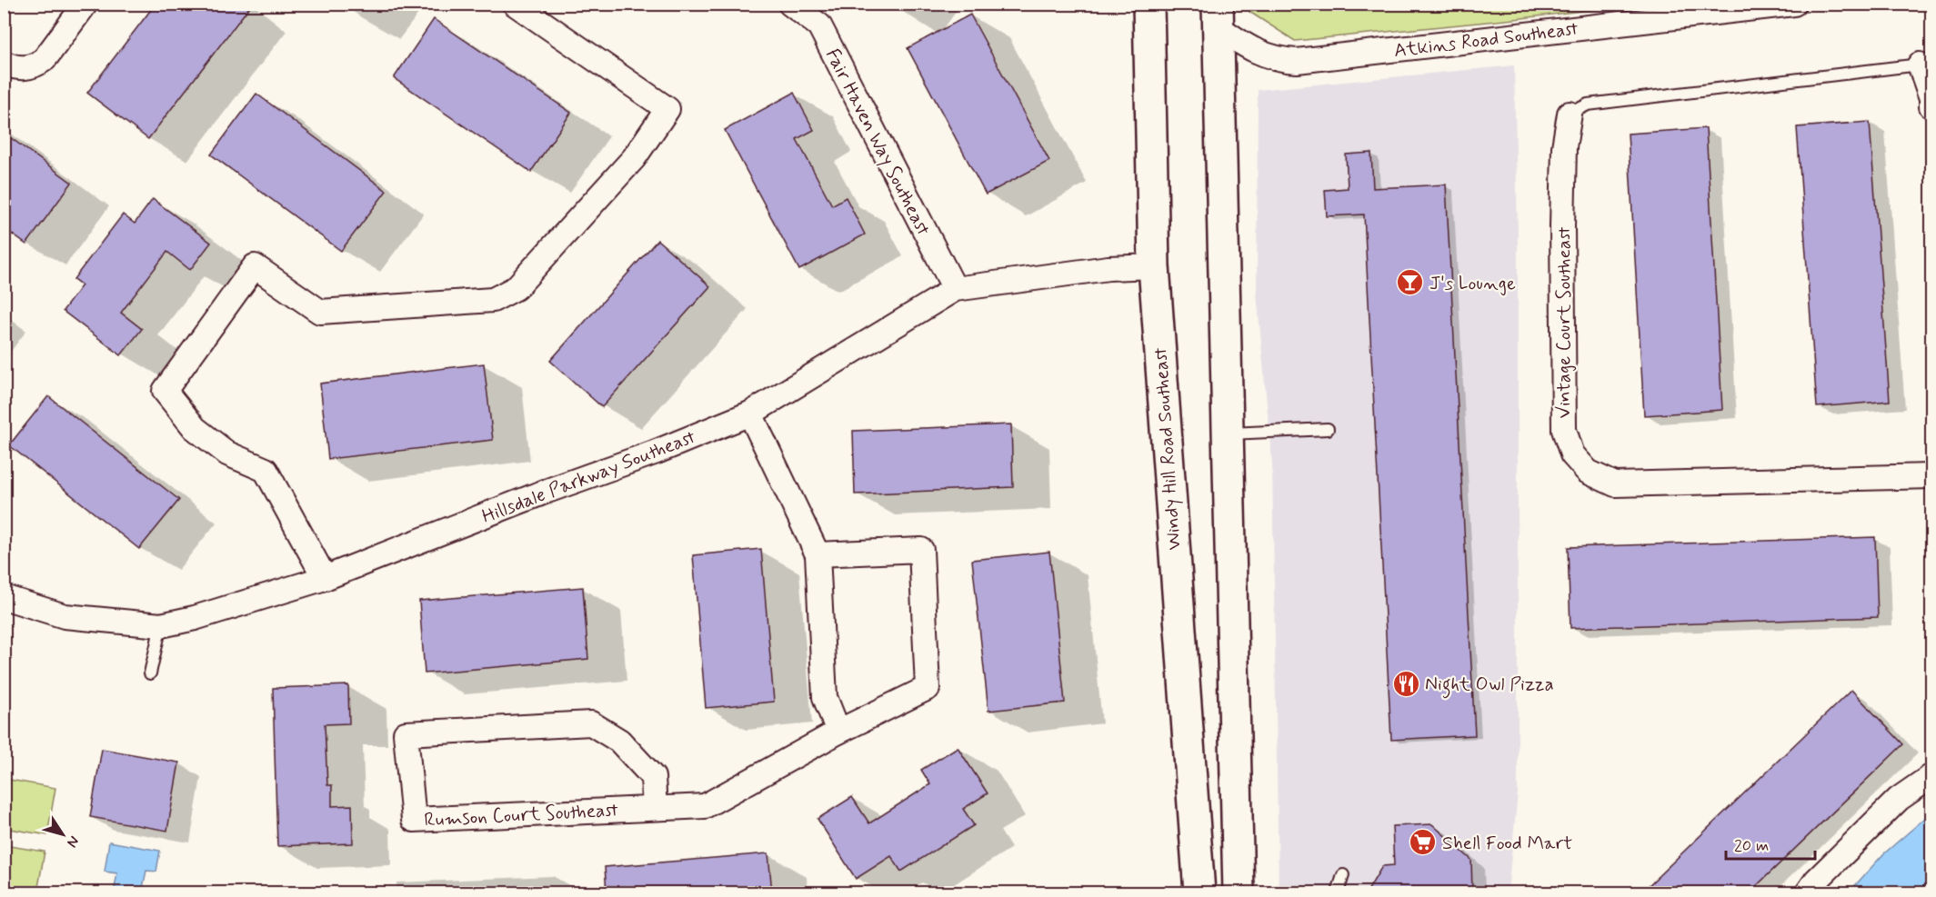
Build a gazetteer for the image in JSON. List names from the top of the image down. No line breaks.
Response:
{"streets":{"main road":["Windy Hill Road Southeast"],"street":["Atkins Road Southeast","Fair Haven Way Southeast","Vintage Court Southeast","Hillsdale Parkway Southeast","Rumson Court Southeast"]},"crossings":[["Fair Haven Way Southeast","Hillsdale Parkway Southeast"],["Windy Hill Road Southeast","Hillsdale Parkway Southeast"]],"places":{"bar":["J's Lounge"],"restaurant":["Night Owl Pizza"],"supermarket":["Shell Food Mart"]},"scale_bar":"20 m","north":"bottom right"}
